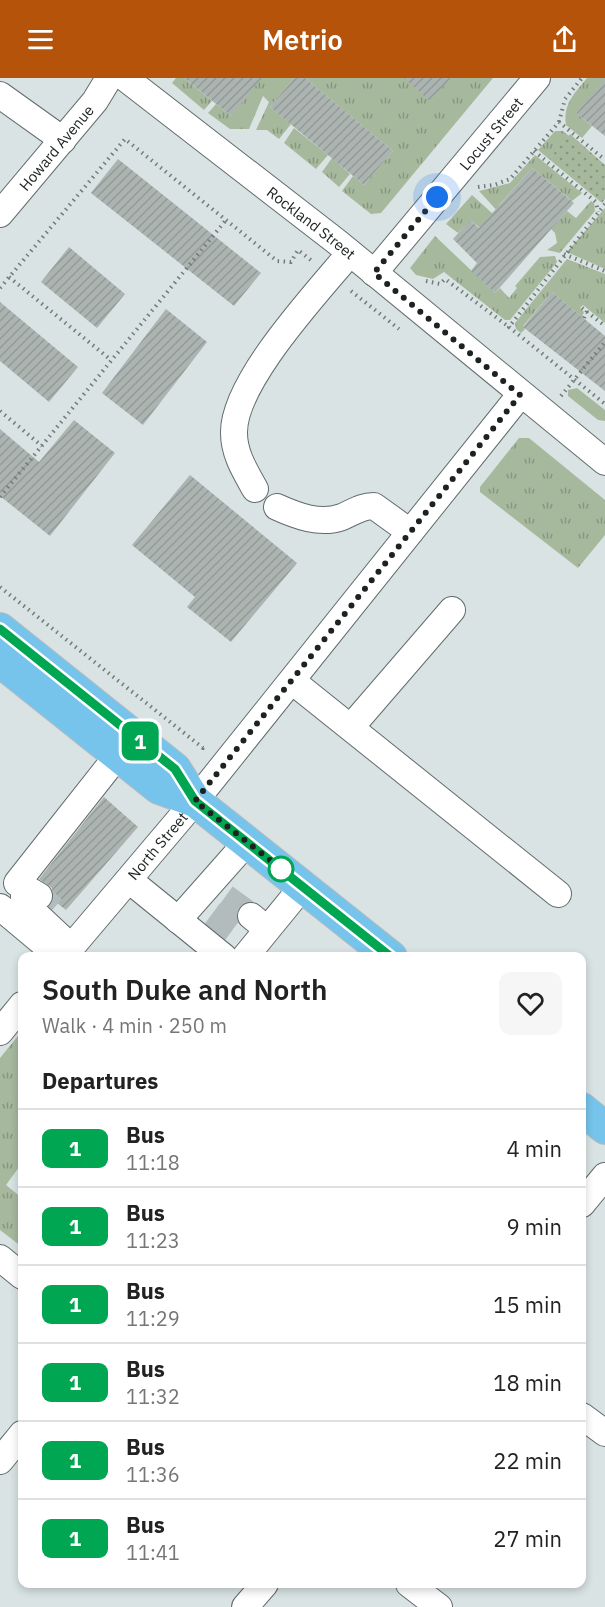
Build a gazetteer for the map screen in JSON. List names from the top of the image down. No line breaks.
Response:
{"streets":{"street":["Locust Street","Howard Avenue","Rockland Street","North Street"]},"crossings":[["Locust Street","Rockland Street"],["Rockland Street","North Street"]],"lines":["bus line 1"],"page":{"header":"Metrio","on_map":"1","heading":[["South Duke and North","Walk · 4 min · 250 m"],"Departures"],"list":[{"mark":"1","name":"Bus","note":"11:18","value":"4 min"},{"mark":"1","name":"Bus","note":"11:23","value":"9 min"},{"mark":"1","name":"Bus","note":"11:29","value":"15 min"},{"mark":"1","name":"Bus","note":"11:32","value":"18 min"},{"mark":"1","name":"Bus","note":"11:36","value":"22 min"},{"mark":"1","name":"Bus","note":"11:41","value":"27 min"}]}}
